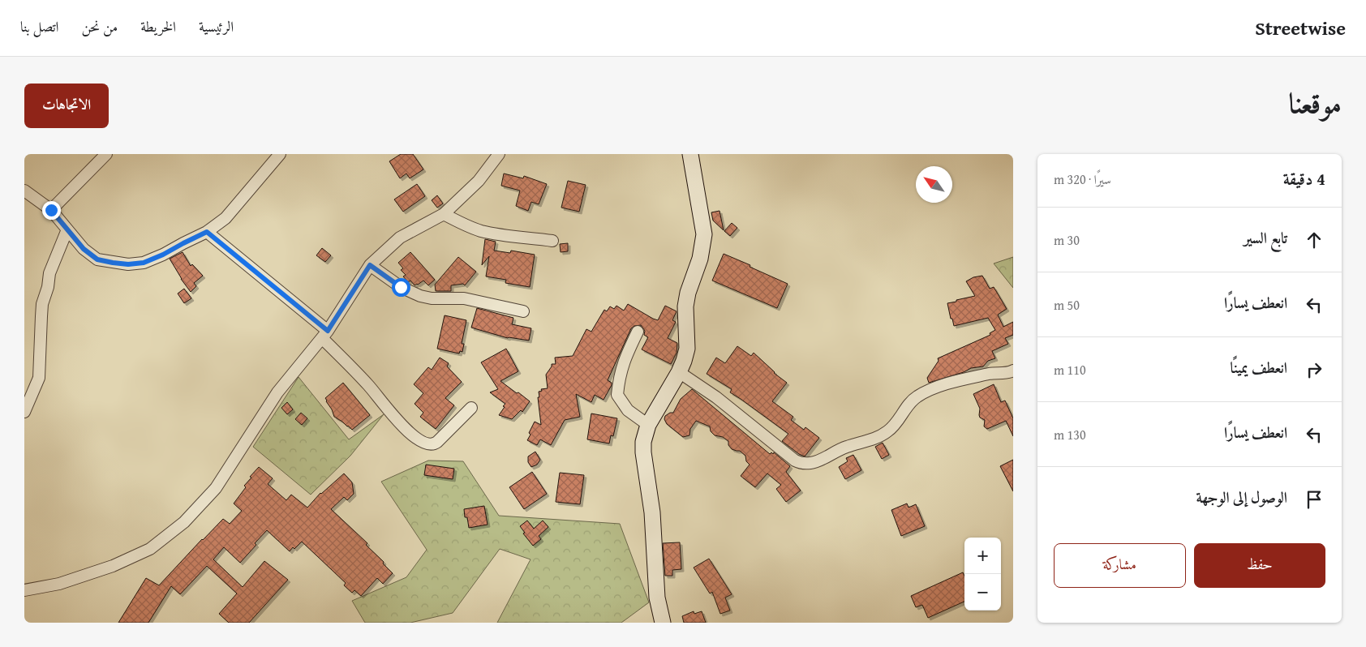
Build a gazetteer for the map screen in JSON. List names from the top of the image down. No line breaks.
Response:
{"north":"top left","page":{"header":"Streetwise","nav":["الرئيسية","الخريطة","من نحن","اتصل بنا"],"title":"موقعنا","buttons":["الاتجاهات",["حفظ","مشاركة"]],"heading":["4 دقيقة","سيرًا · 320 m"],"list":[["تابع السير","30 m"],["انعطف يسارًا","50 m"],["انعطف يمينًا","110 m"],["انعطف يسارًا","130 m"],"الوصول إلى الوجهة"],"map_buttons":["+","−"]}}
